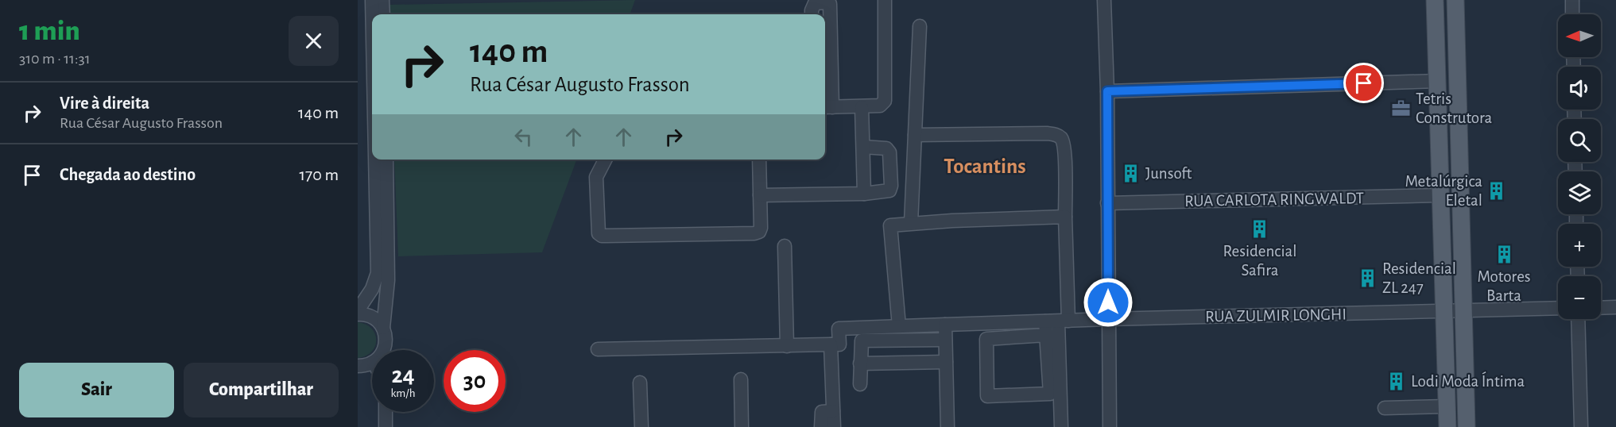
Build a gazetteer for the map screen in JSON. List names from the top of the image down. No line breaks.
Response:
{"streets":{"street":["RUA CARLOTA RINGWALDT","RUA ZULMIR LONGHI"]},"districts":["Tocantins"],"places":{"office":["Tetris Construtora"],"building":["Junsoft","Metalúrgica Eletal","Residencial Safira","Motores Barta","Residencial ZL 247","Lodi Moda Íntima"]},"north":"left","page":{"heading":["1 min","310 m · 11:31"],"map_buttons":["+","−"],"turn":["140 m","Rua César Augusto Frasson"],"list":[{"name":"Vire à direita","note":"Rua César Augusto Frasson","value":"140 m"},{"name":"Chegada ao destino","value":"170 m"}],"speed":"24 km/h","limit":"30","buttons":["Sair","Compartilhar"]}}
